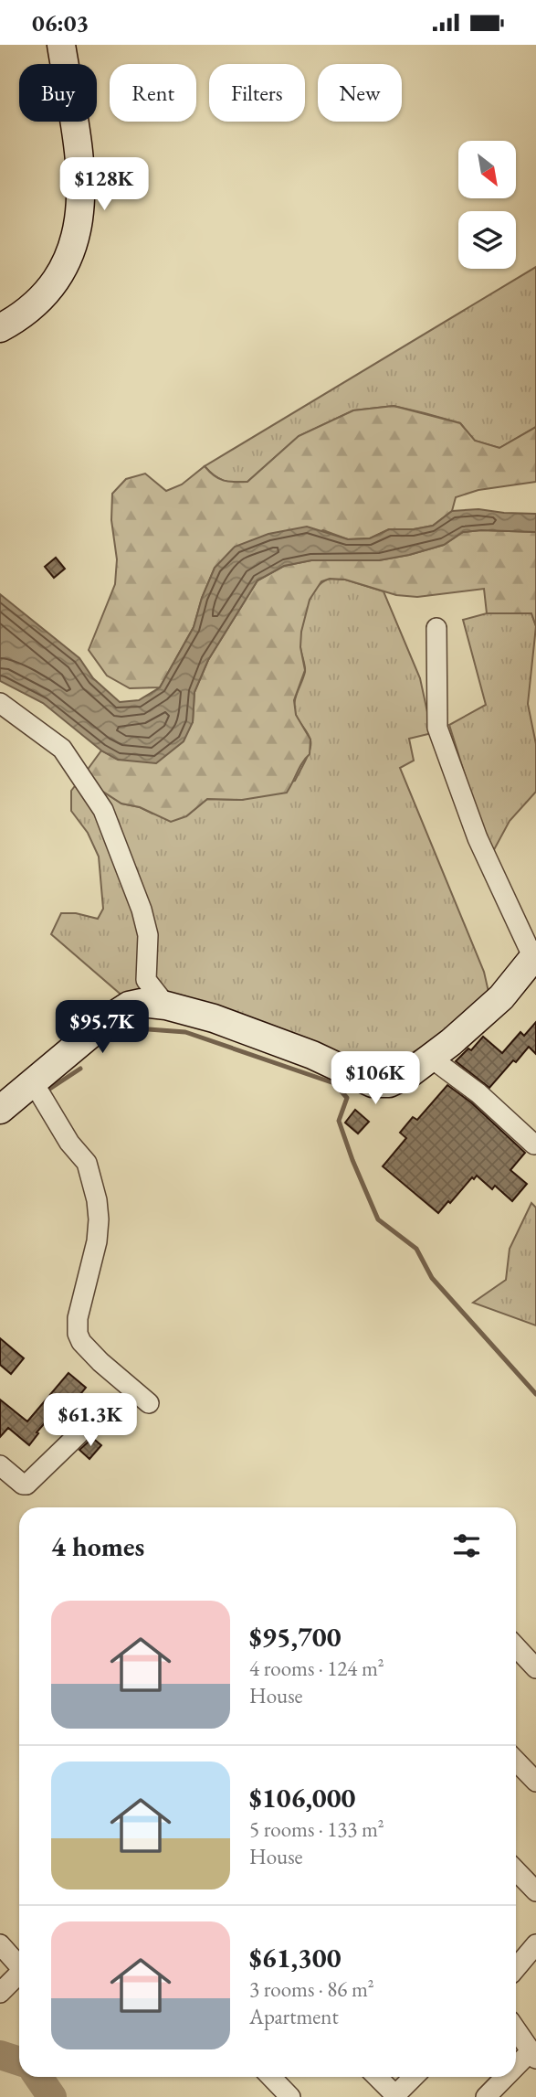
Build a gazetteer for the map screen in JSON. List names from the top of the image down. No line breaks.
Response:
{"north":"bottom right","page":{"status":"06:03","chip":["Buy","Rent","Filters","New"],"price":["$128K","$95.7K","$106K","$61.3K"],"heading":"4 homes","list":[{"name":"$95,700","note":"4 rooms · 124 m² · House"},{"name":"$106,000","note":"5 rooms · 133 m² · House"},{"name":"$61,300","note":"3 rooms · 86 m² · Apartment"}]}}
